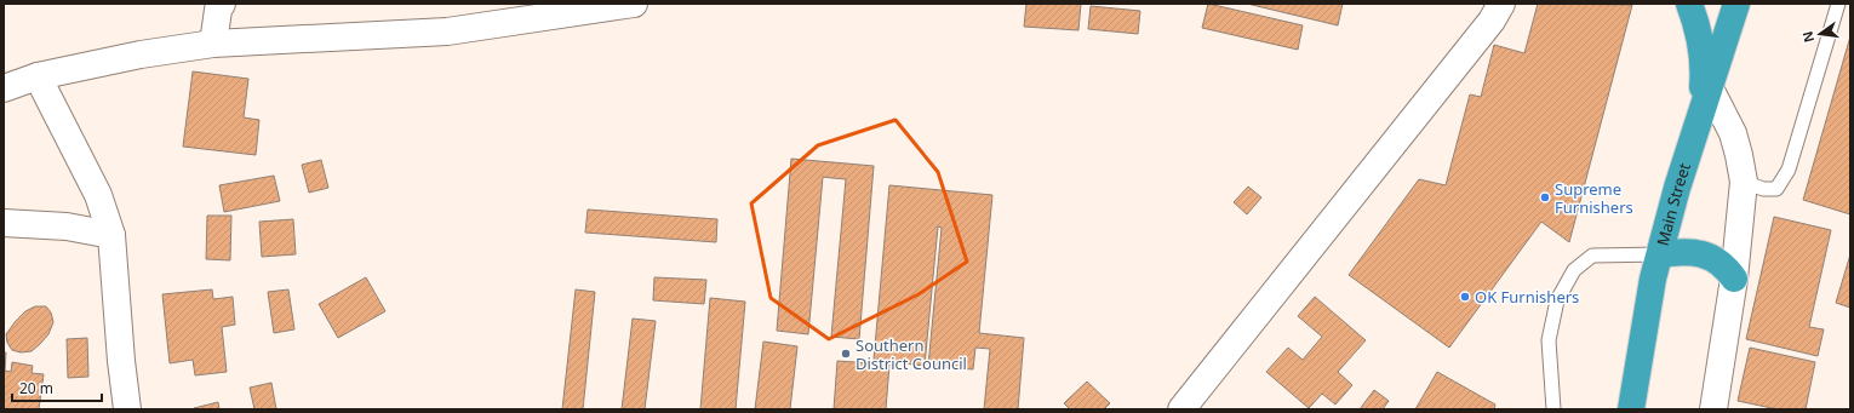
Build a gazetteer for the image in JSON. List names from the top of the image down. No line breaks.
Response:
{"streets":{"highway":["Main Street"]},"places":["Supreme Furnishers","OK Furnishers","Southern District Council"],"scale_bar":"20 m","north":"left"}
